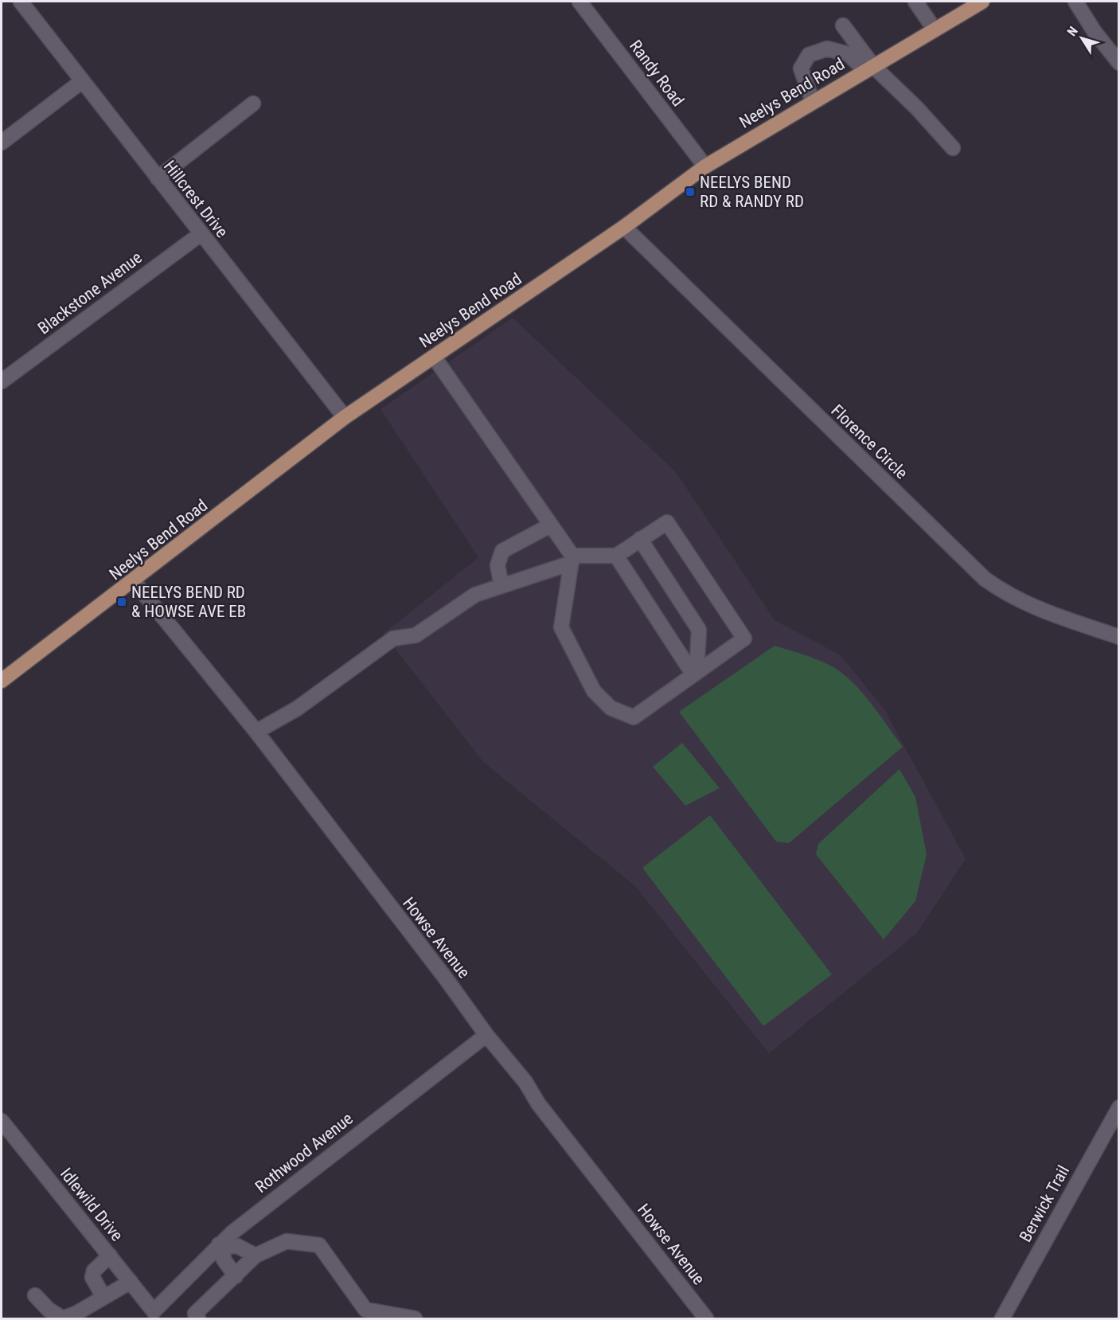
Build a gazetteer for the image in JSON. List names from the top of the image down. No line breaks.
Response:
{"streets":{"main road":["Neelys Bend Road"],"street":["Randy Road","Hillcrest Drive","Blackstone Avenue","Florence Circle","Howse Avenue","Rothwood Avenue","Berwick Trail","Idlewild Drive"]},"crossings":[["Randy Road","Neelys Bend Road"],["Neelys Bend Road","Hillcrest Drive"],["Neelys Bend Road","Florence Circle"],["Neelys Bend Road","Howse Avenue"],["Hillcrest Drive","Blackstone Avenue"],["Howse Avenue","Rothwood Avenue"],["Rothwood Avenue","Idlewild Drive"]],"places":{"transit":["NEELYS BEND RD & RANDY RD","NEELYS BEND RD & HOWSE AVE EB"]},"north":"top left"}
